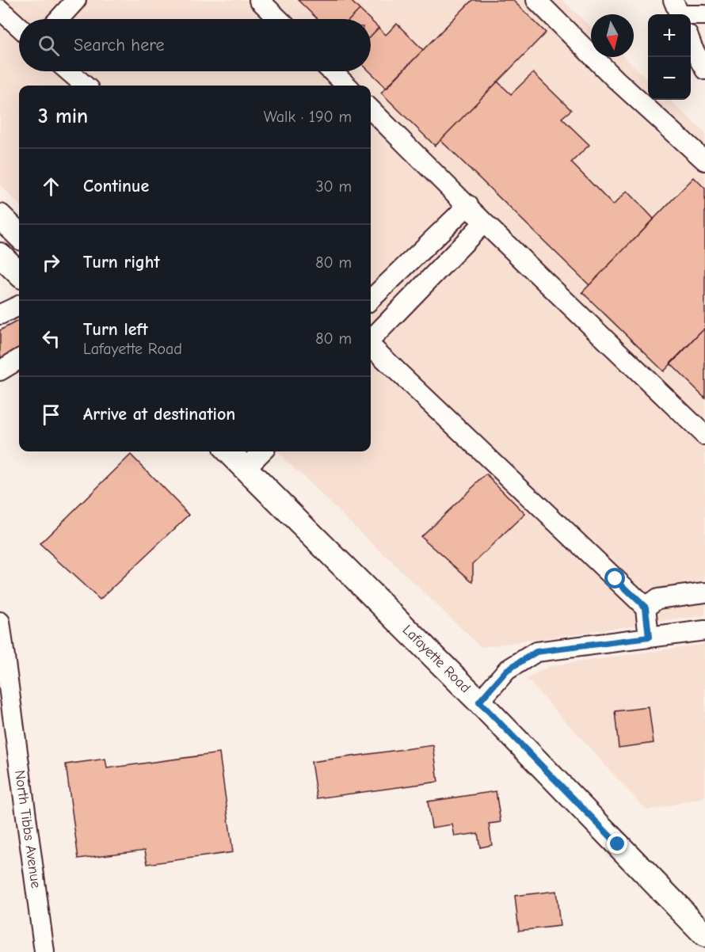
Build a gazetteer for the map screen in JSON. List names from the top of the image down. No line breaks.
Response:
{"streets":{"main road":["Lafayette Road"],"street":["North Tibbs Avenue"]},"north":"bottom","page":{"map_buttons":["+","−"],"search":"Search here","heading":["3 min","Walk · 190 m"],"list":[["Continue","30 m"],["Turn right","80 m"],["Turn left","Lafayette Road","80 m"],"Arrive at destination"]}}
